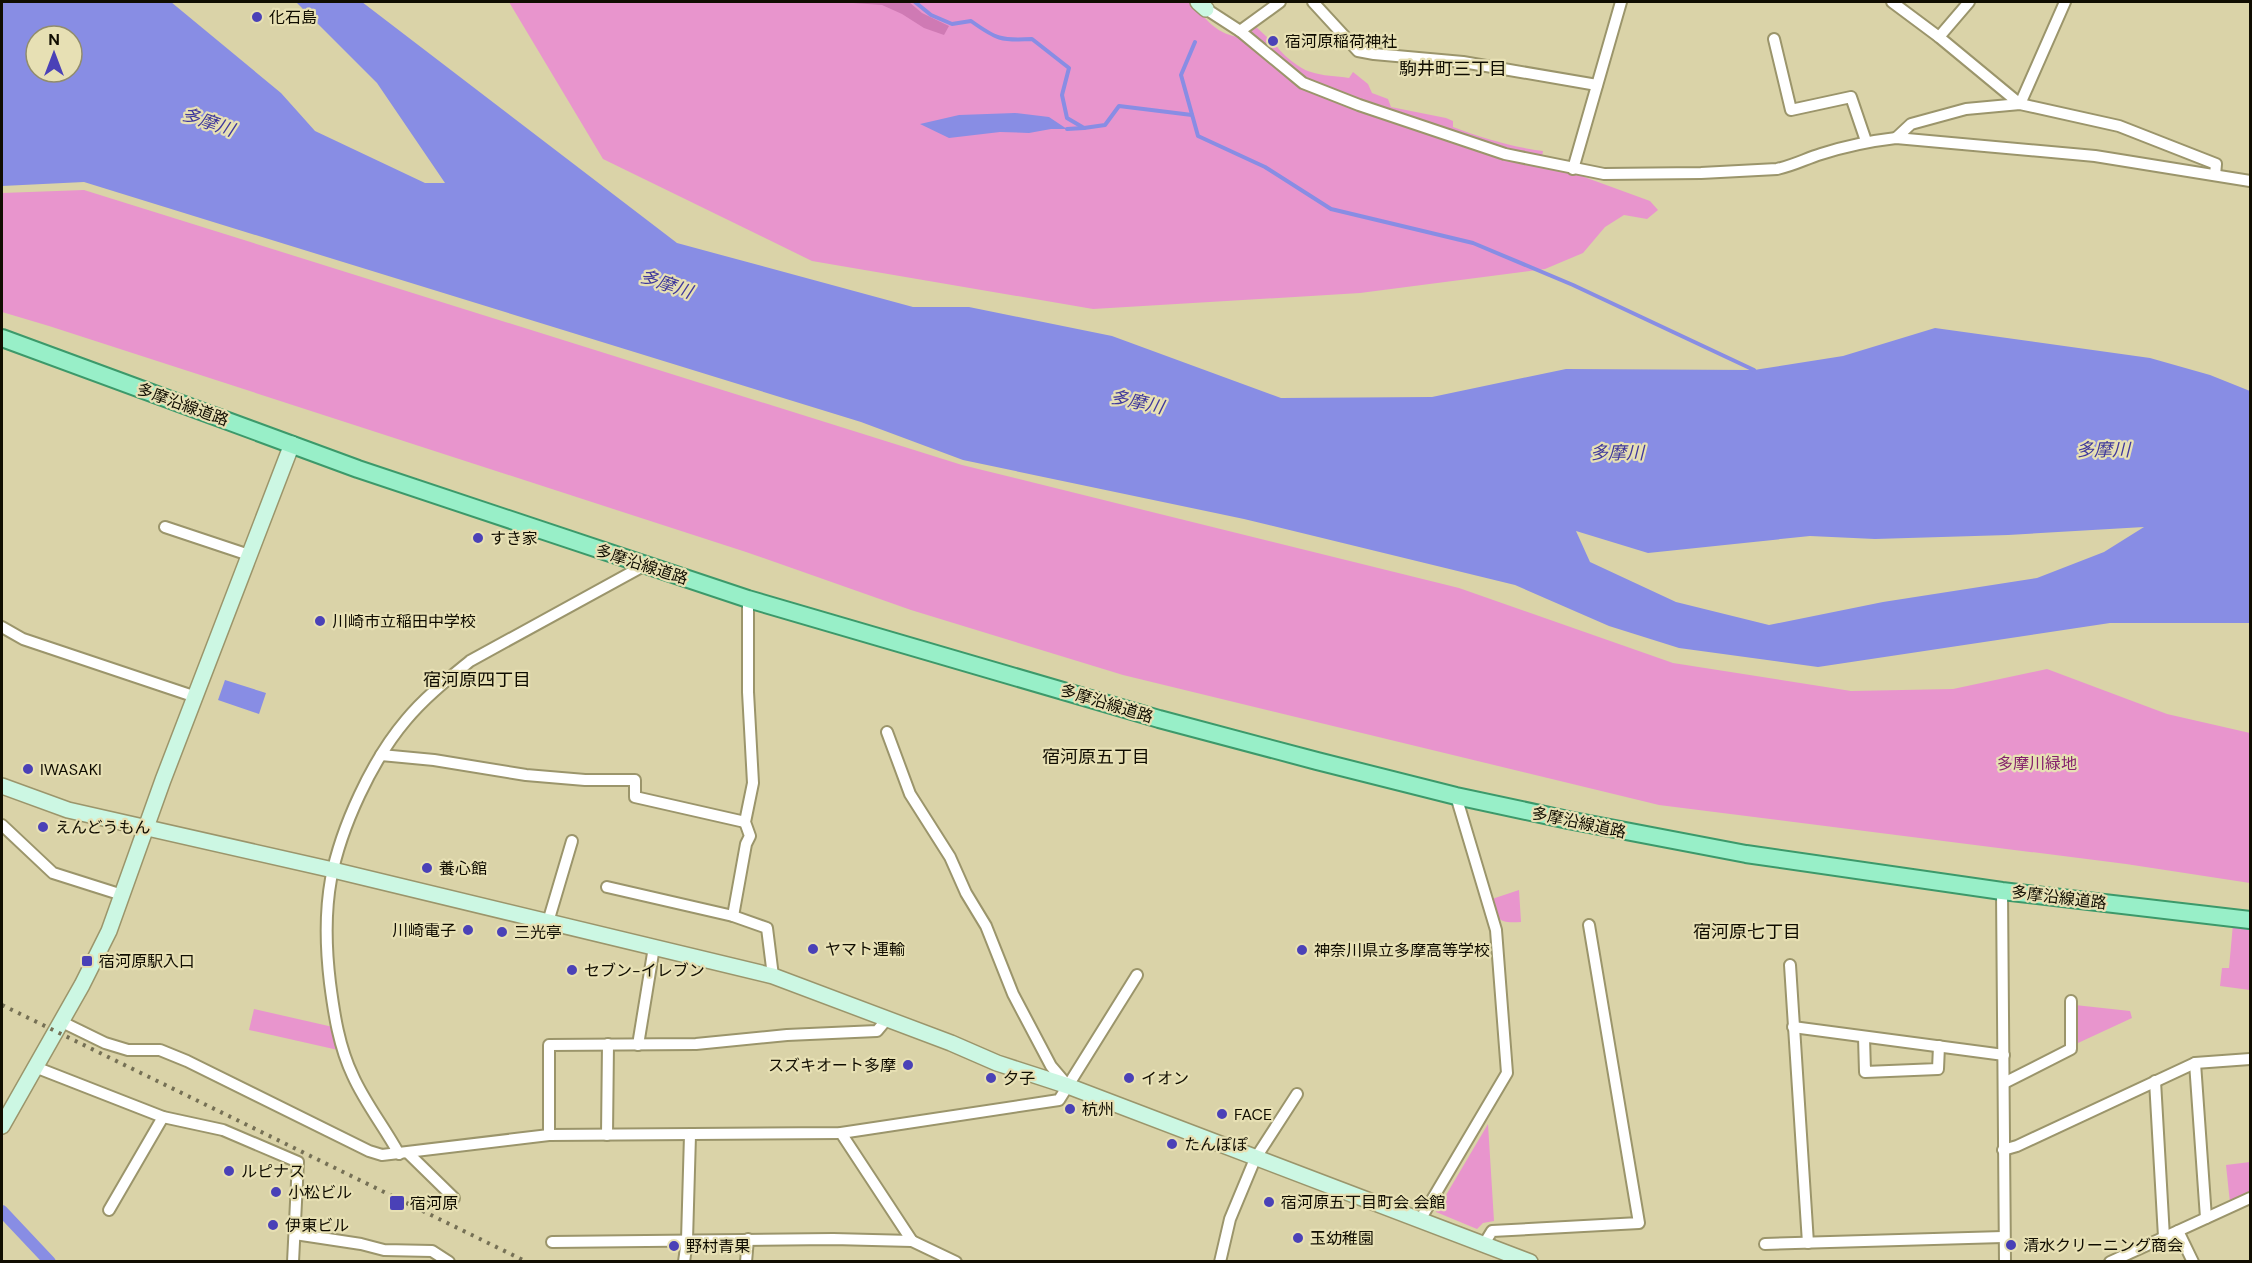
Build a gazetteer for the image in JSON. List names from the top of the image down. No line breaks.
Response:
{"streets":{"main road":["多摩沿線道路"]},"districts":["駒井町三丁目","宿河原四丁目","宿河原五丁目","宿河原七丁目"],"water":["多摩川"],"parks":["多摩川緑地"],"places":{"other":["化石島","宿河原稲荷神社","すき家","川崎市立稲田中学校","IWASAKI","えんどうもん","養心館","川崎電子","三光亭","ヤマト運輸","神奈川県立多摩高等学校","セブン-イレブン","スズキオート多摩","夕子","イオン","杭州","FACE","たんぽぽ","ルピナス","小松ビル","宿河原五丁目町会 会館","伊東ビル","玉幼稚園","清水クリーニング商会","野村青果"],"transit":["宿河原駅入口","宿河原"]},"north":"top"}
